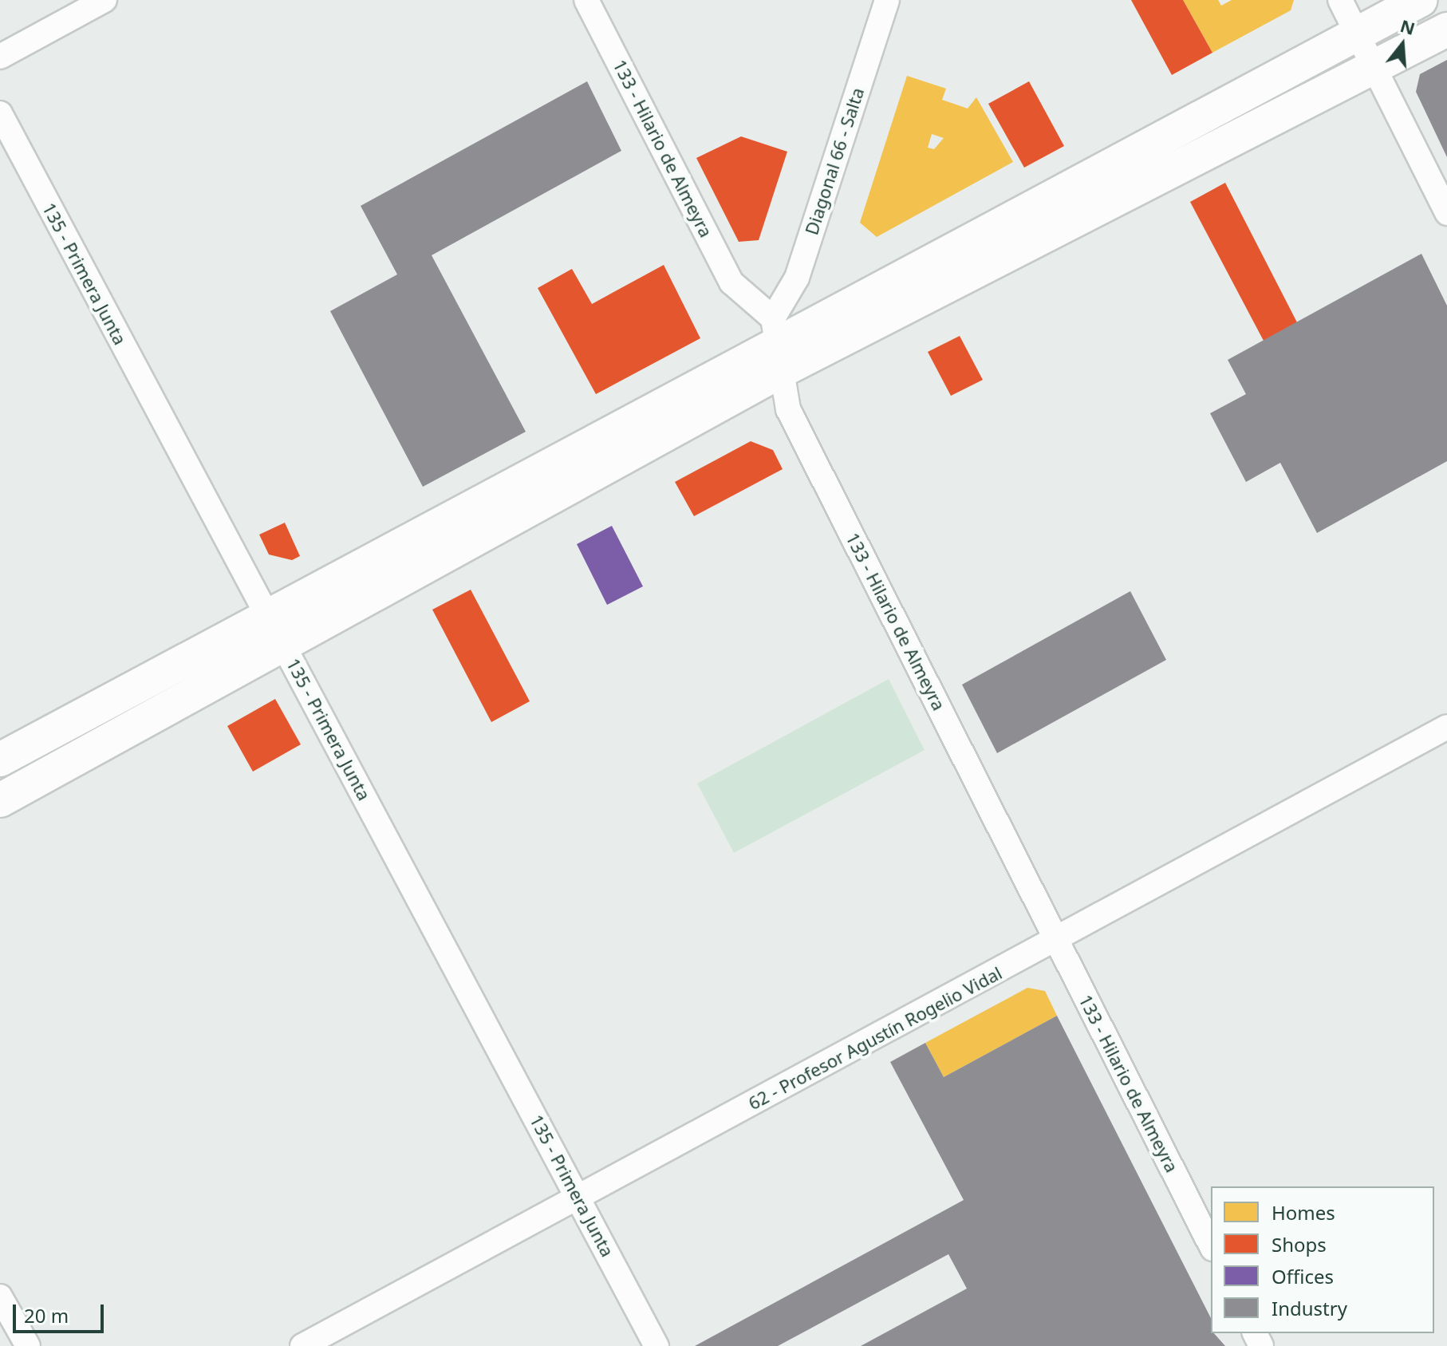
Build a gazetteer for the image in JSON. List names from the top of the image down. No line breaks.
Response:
{"streets":{"street":["133 - Hilario de Almeyra","Diagonal 66 - Salta","135 - Primera Junta","62 - Profesor Agustín Rogelio Vidal"]},"crossings":[["133 - Hilario de Almeyra","Diagonal 66 - Salta"],["133 - Hilario de Almeyra","62 - Profesor Agustín Rogelio Vidal"],["135 - Primera Junta","62 - Profesor Agustín Rogelio Vidal"]],"legend":["Homes","Shops","Offices","Industry"],"scale_bar":"20 m","north":"top"}
